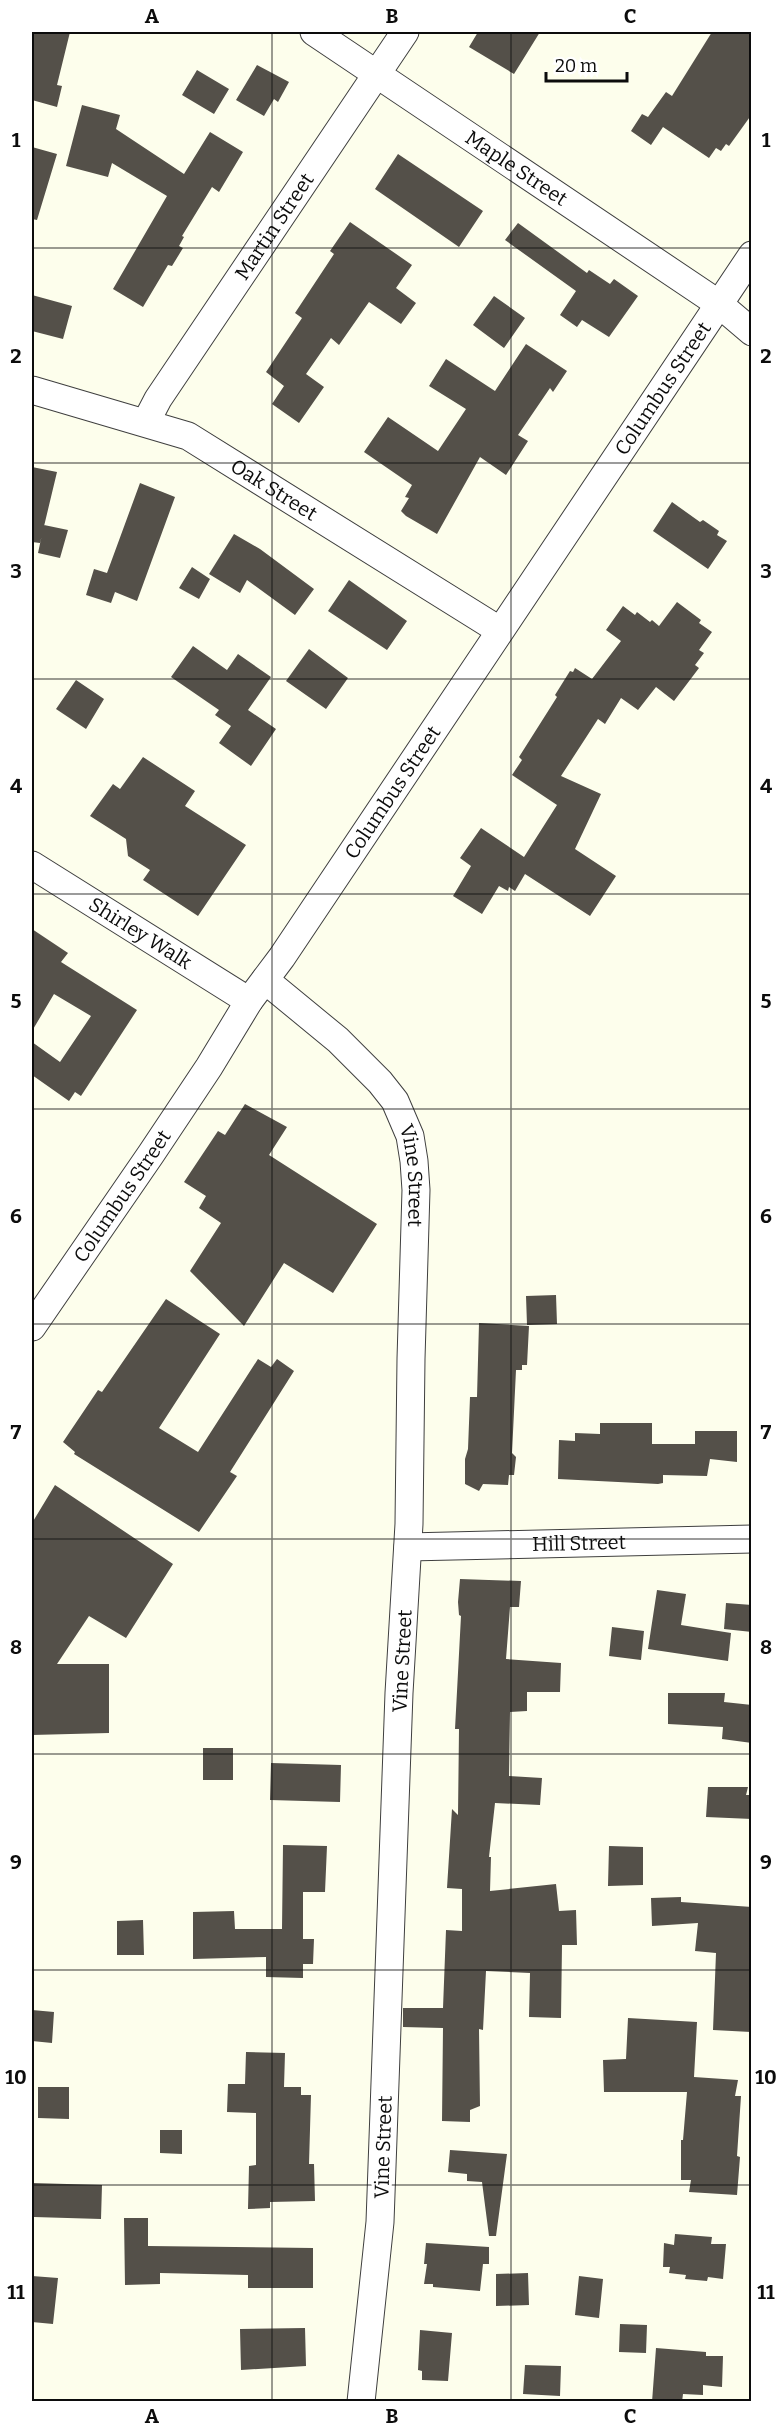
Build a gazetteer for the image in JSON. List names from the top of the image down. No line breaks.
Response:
{"streets":{"street":["Maple Street","Martin Street","Columbus Street","Oak Street","Shirley Walk","Vine Street","Hill Street"]},"crossings":[["Maple Street","Martin Street"],["Maple Street","Columbus Street"],["Martin Street","Oak Street"],["Columbus Street","Oak Street"],["Columbus Street","Shirley Walk"],["Columbus Street","Vine Street"],["Shirley Walk","Vine Street"],["Vine Street","Hill Street"]],"scale_bar":"20 m","grid":{"columns":["A","B","C"],"rows":["1","2","3","4","5","6","7","8","9","10","11"]}}
